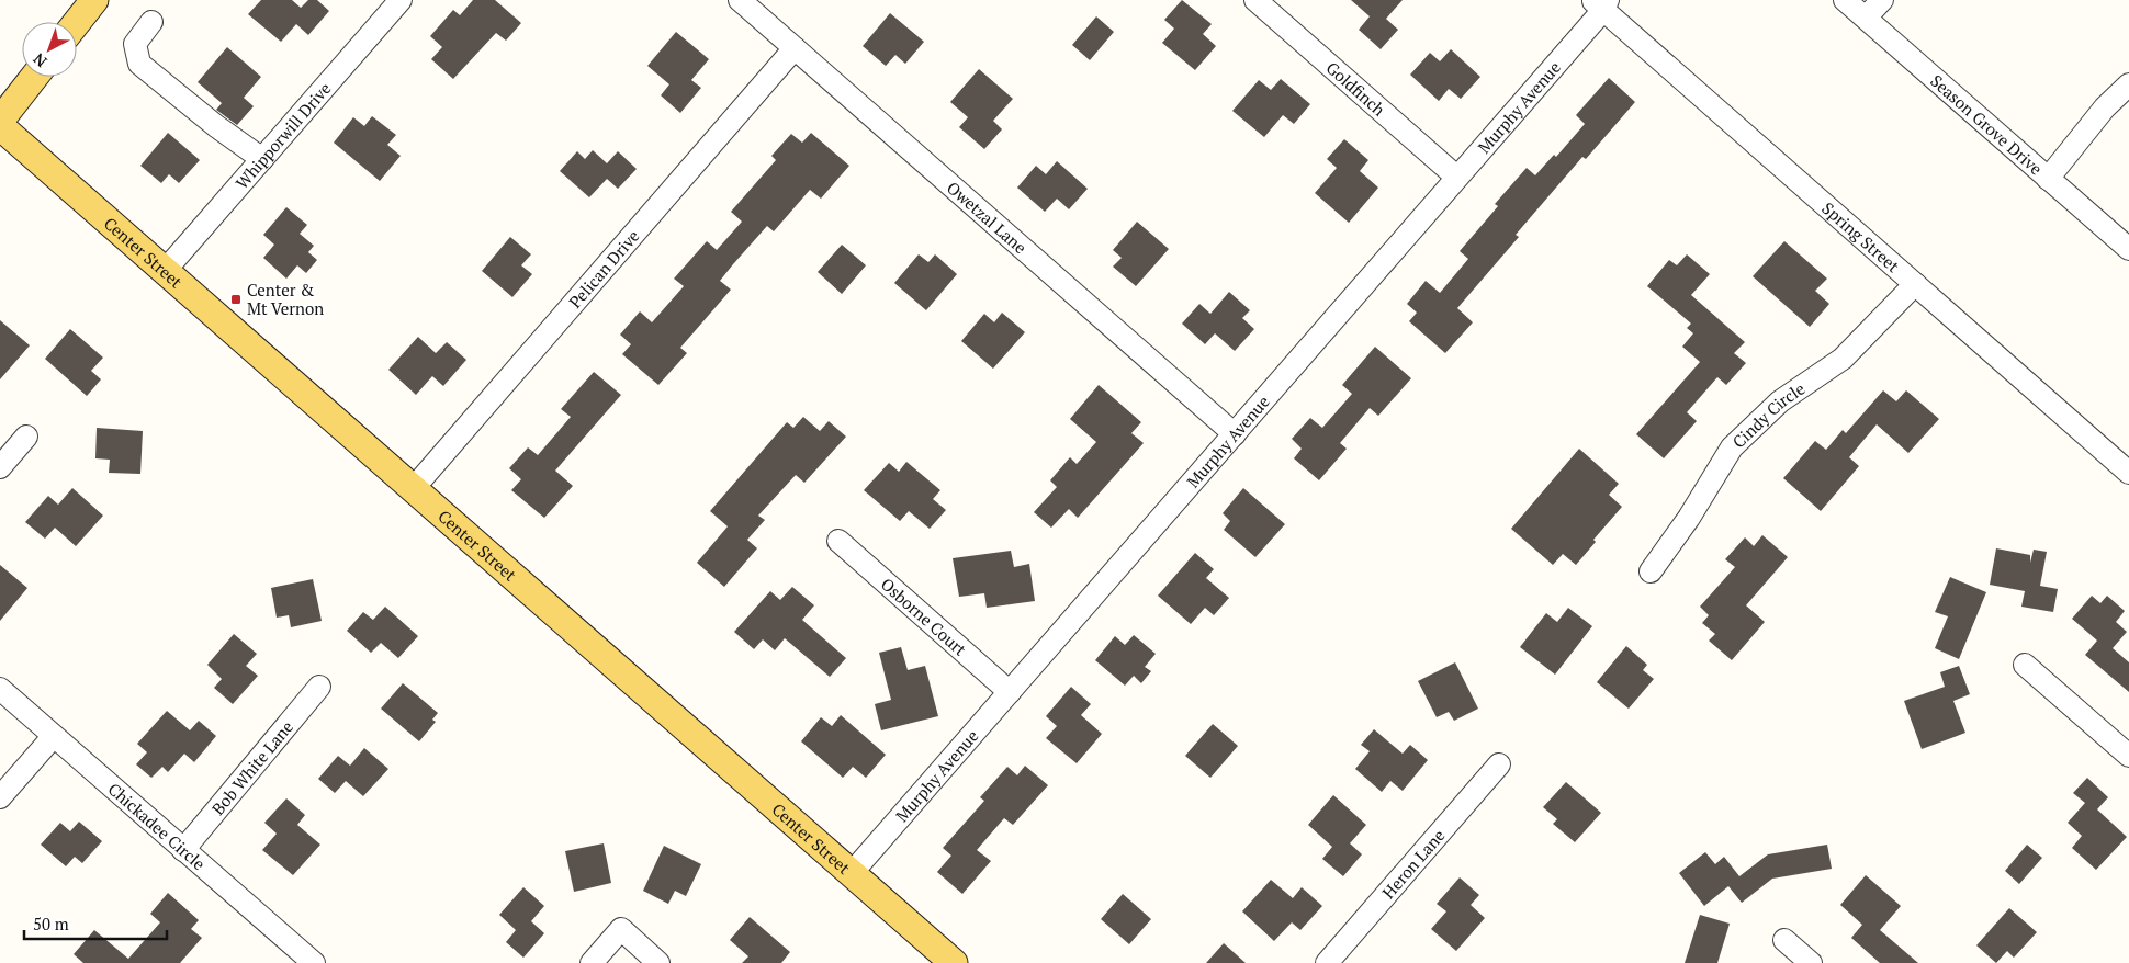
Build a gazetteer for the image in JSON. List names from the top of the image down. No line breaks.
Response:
{"streets":{"main road":["Center Street"],"street":["Goldfinch","Murphy Avenue","Season Grove Drive","Whipporwill Drive","Owetzal Lane","Spring Street","Pelican Drive","Cindy Circle","Osborne Court","Bob White Lane","Chickadee Circle","Heron Lane"]},"crossings":[["Goldfinch","Murphy Avenue"],["Murphy Avenue","Owetzal Lane"],["Murphy Avenue","Spring Street"],["Murphy Avenue","Center Street"],["Murphy Avenue","Osborne Court"],["Whipporwill Drive","Center Street"],["Owetzal Lane","Pelican Drive"],["Spring Street","Cindy Circle"],["Center Street","Pelican Drive"],["Bob White Lane","Chickadee Circle"]],"places":{"transit":["Center & Mt Vernon"]},"scale_bar":"50 m","north":"bottom left"}
